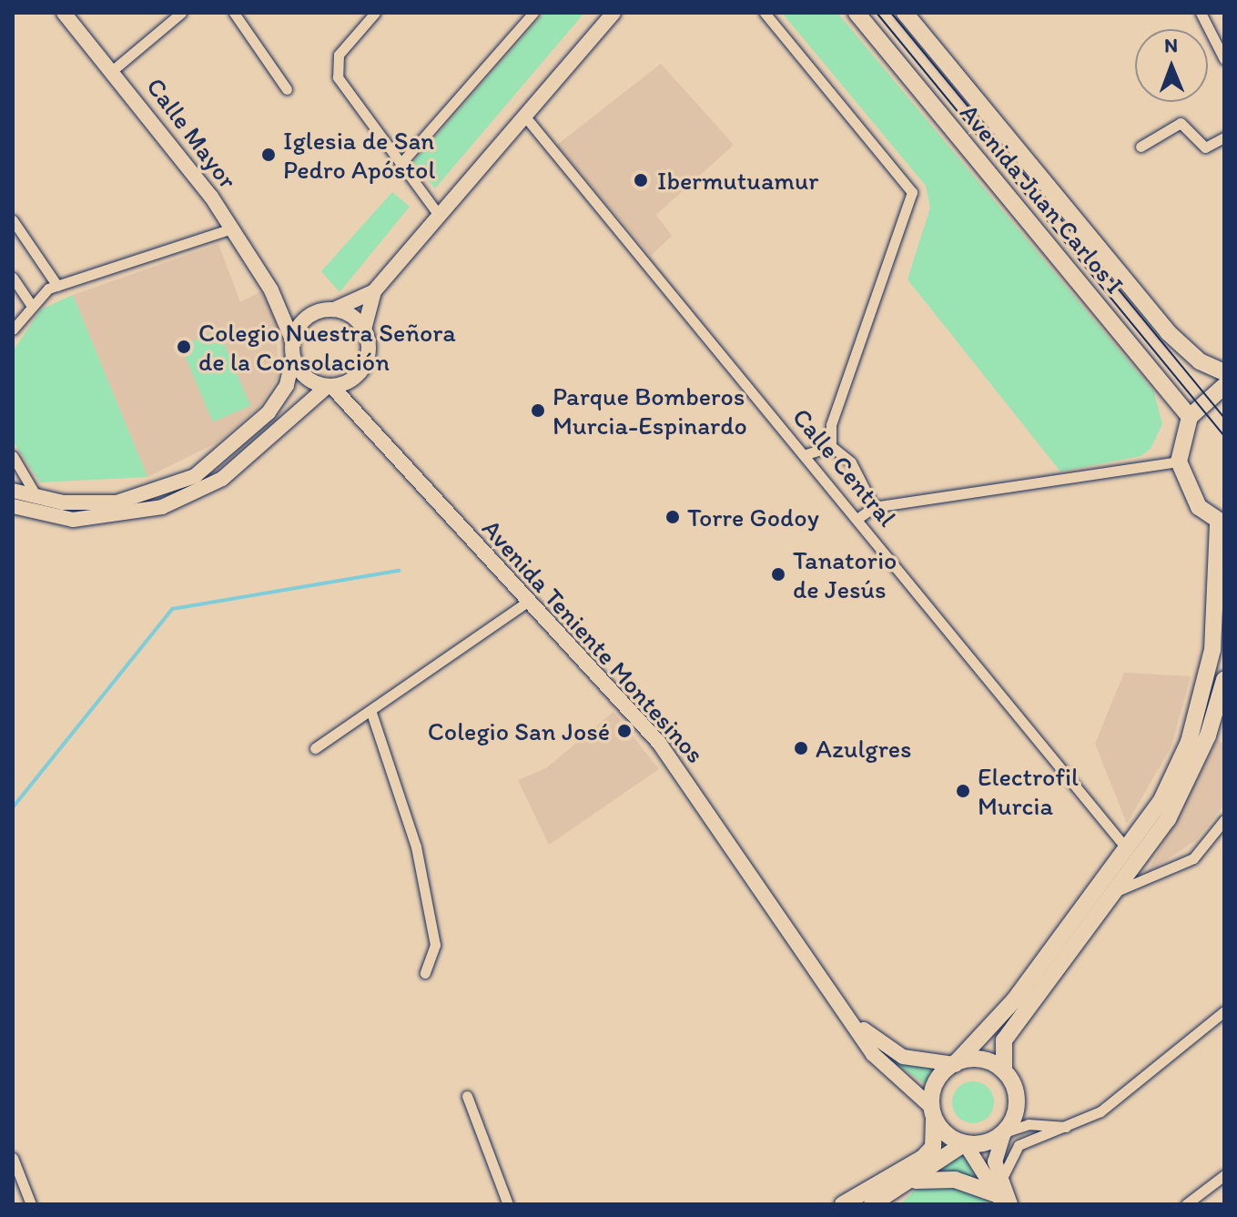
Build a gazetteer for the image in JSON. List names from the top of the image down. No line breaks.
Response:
{"streets":{"main road":["Calle Mayor","Avenida Juan Carlos I","Avenida Teniente Montesinos"],"street":["Calle Central"]},"crossings":[["Calle Mayor","Avenida Teniente Montesinos"]],"places":["Iglesia de San Pedro Apóstol","Ibermutuamur","Colegio Nuestra Señora de la Consolación","Parque Bomberos Murcia-Espinardo","Torre Godoy","Tanatorio de Jesús","Colegio San José","Azulgres","Electrofil Murcia"],"north":"top"}
